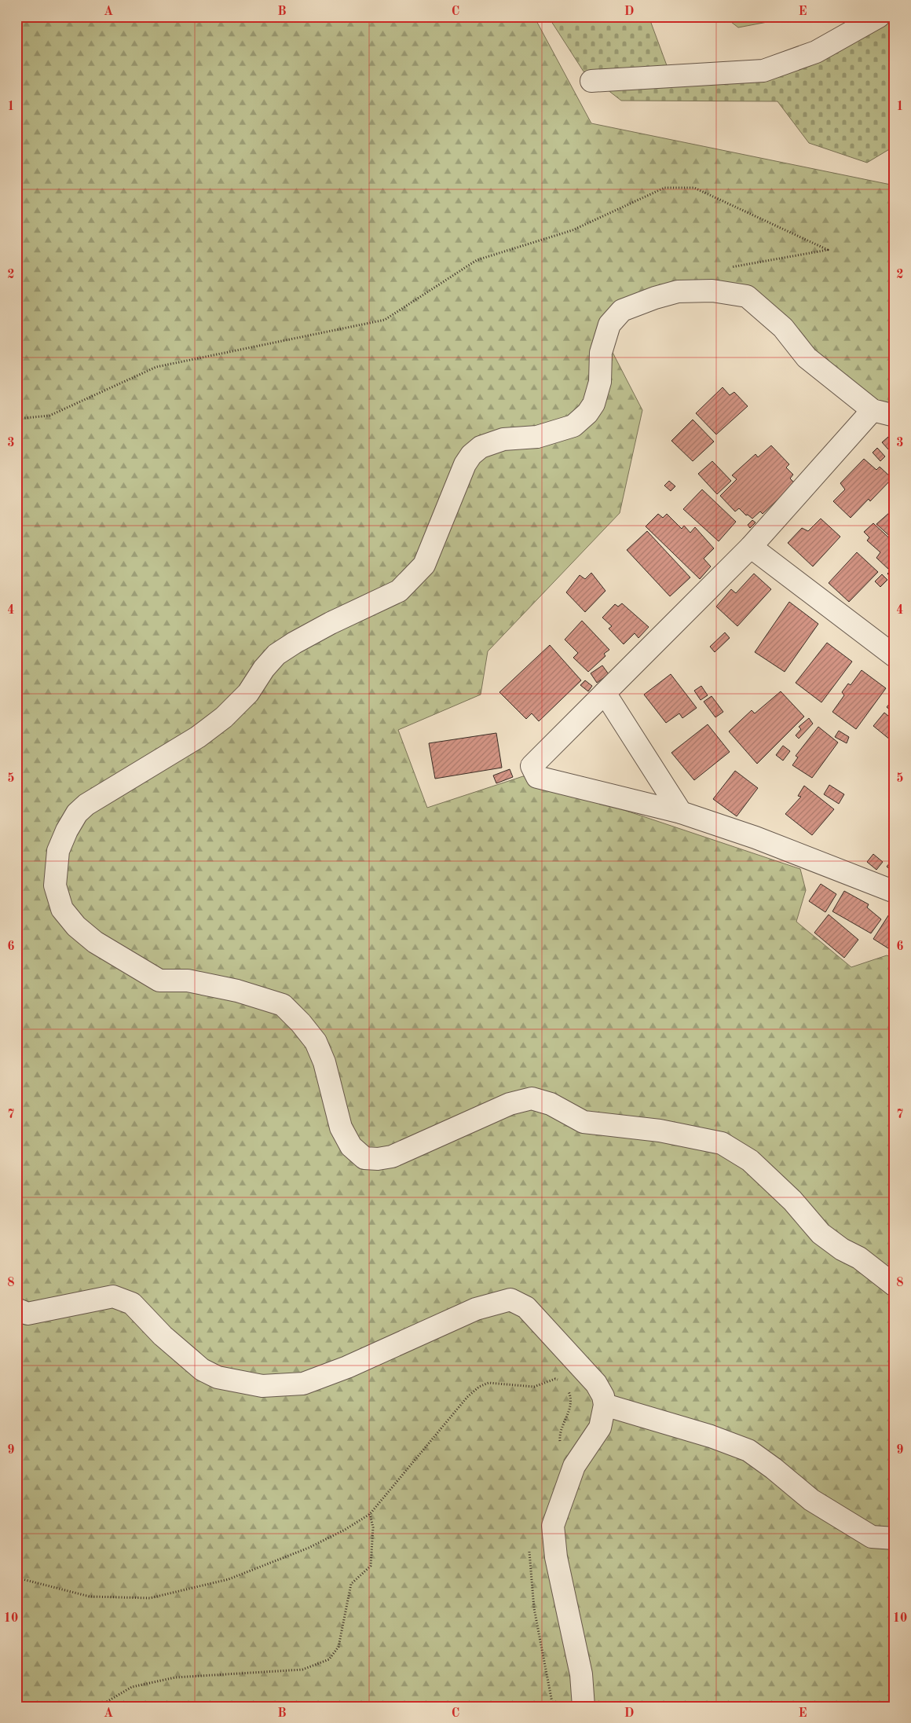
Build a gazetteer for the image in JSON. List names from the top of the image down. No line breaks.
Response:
{"grid":{"columns":["A","B","C","D","E"],"rows":["1","2","3","4","5","6","7","8","9","10"]}}
